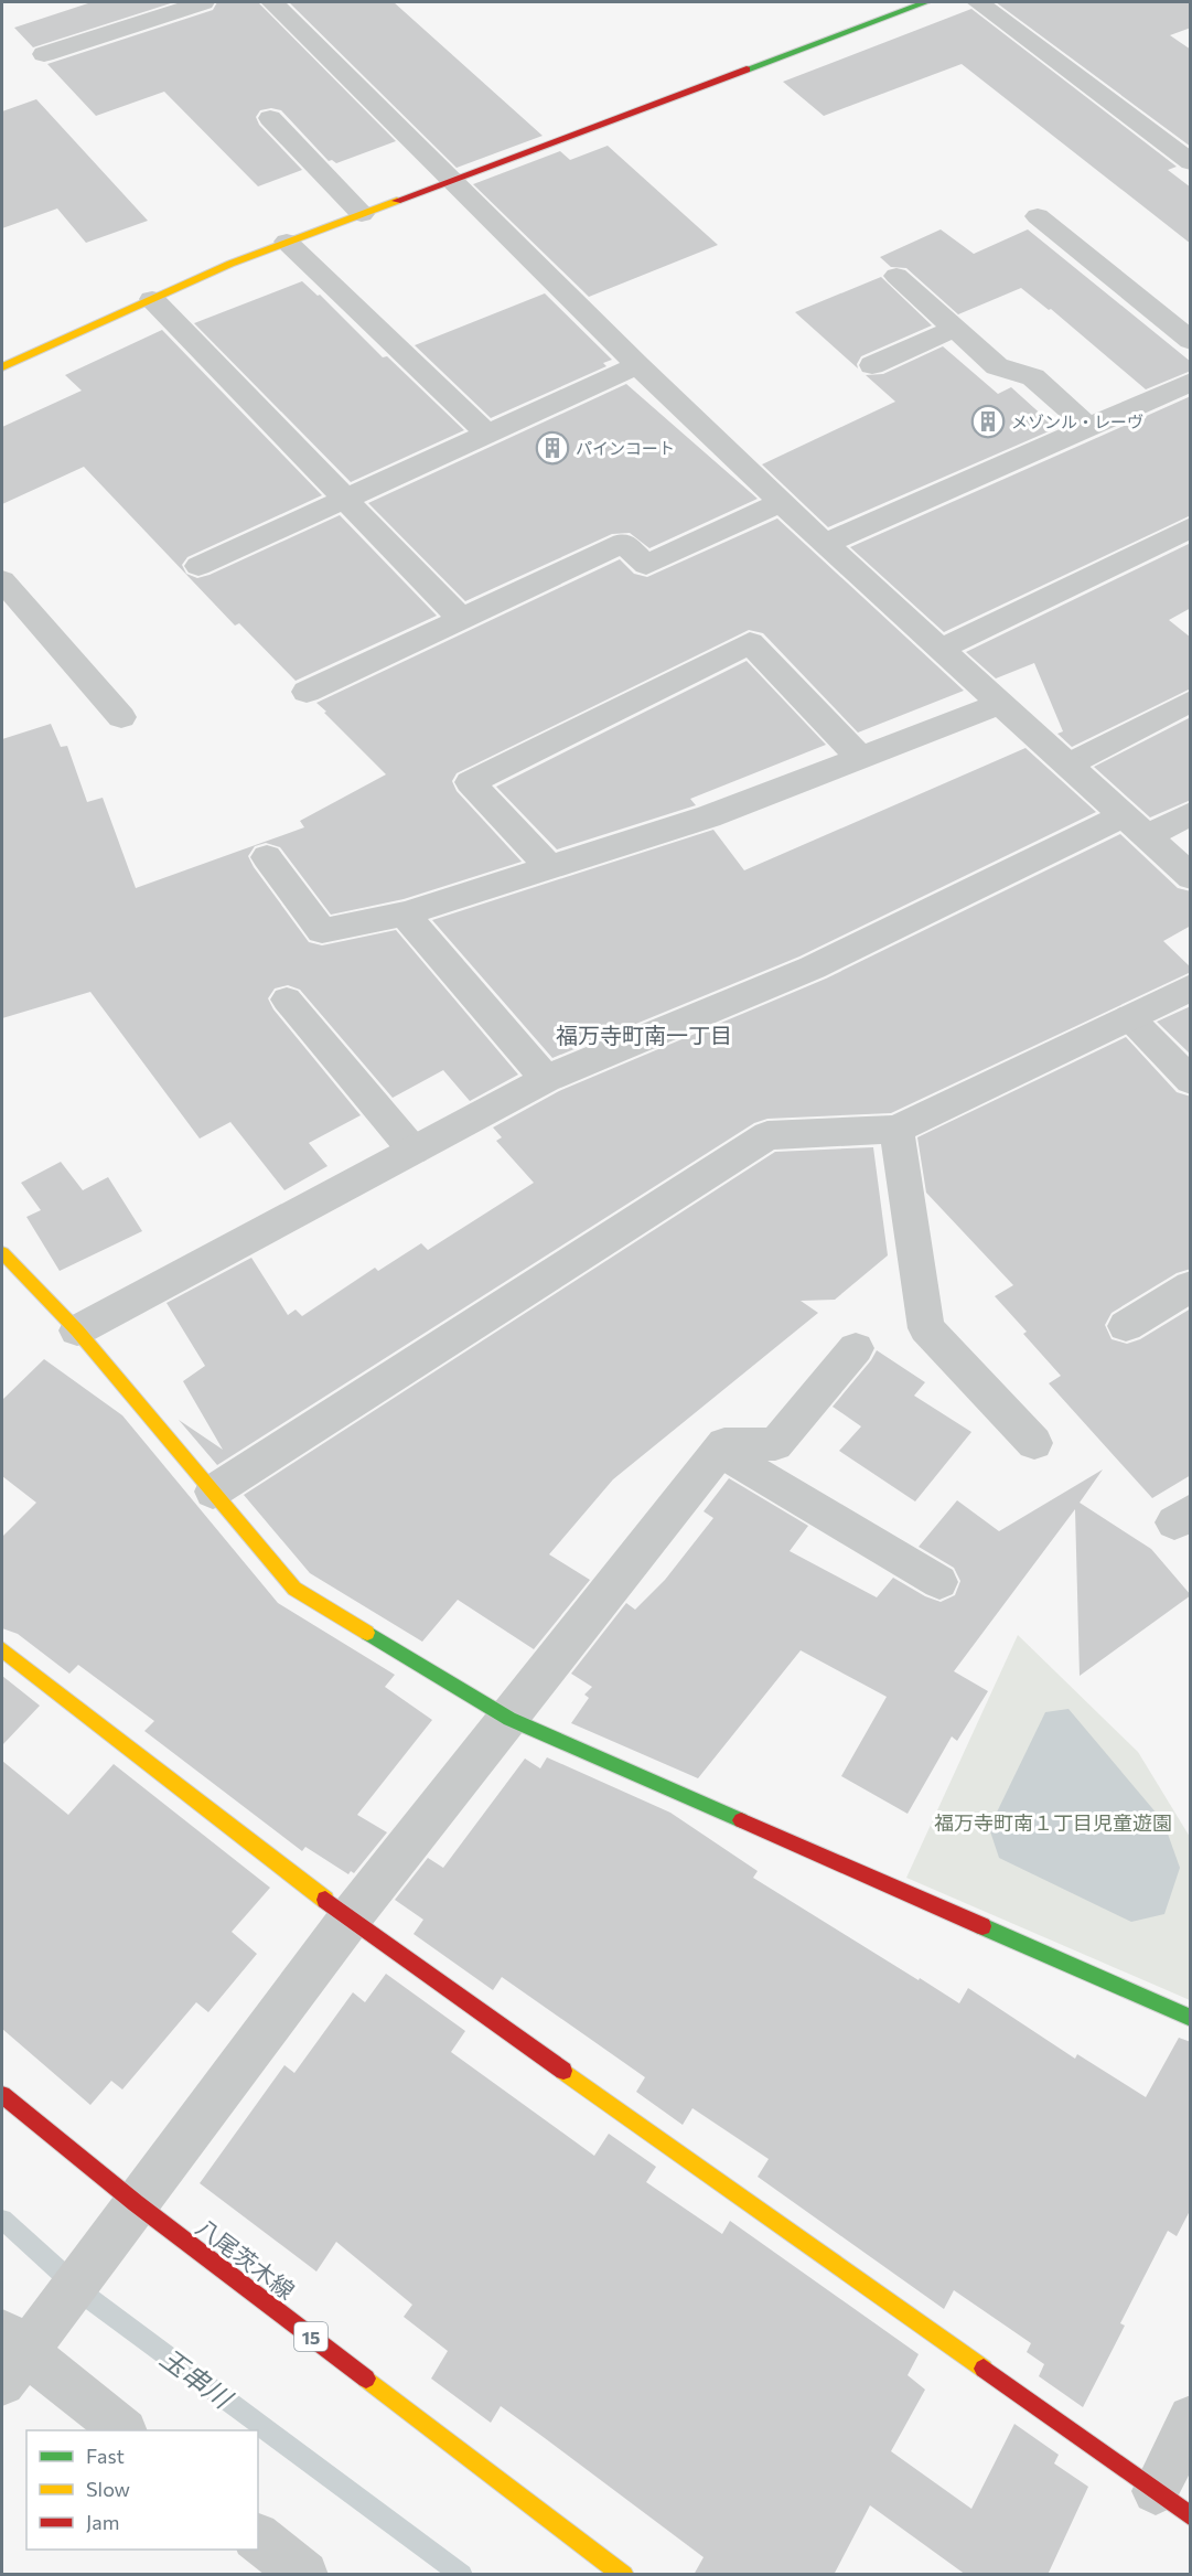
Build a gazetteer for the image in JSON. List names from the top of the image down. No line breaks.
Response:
{"streets":{"street":["八尾茨木線","15"]},"districts":["福万寺町南一丁目"],"water":["玉串川"],"parks":["福万寺町南１丁目児童遊園"],"places":{"building":["メゾンル・レーヴ","パインコート"]},"legend":["Fast","Slow","Jam"]}
